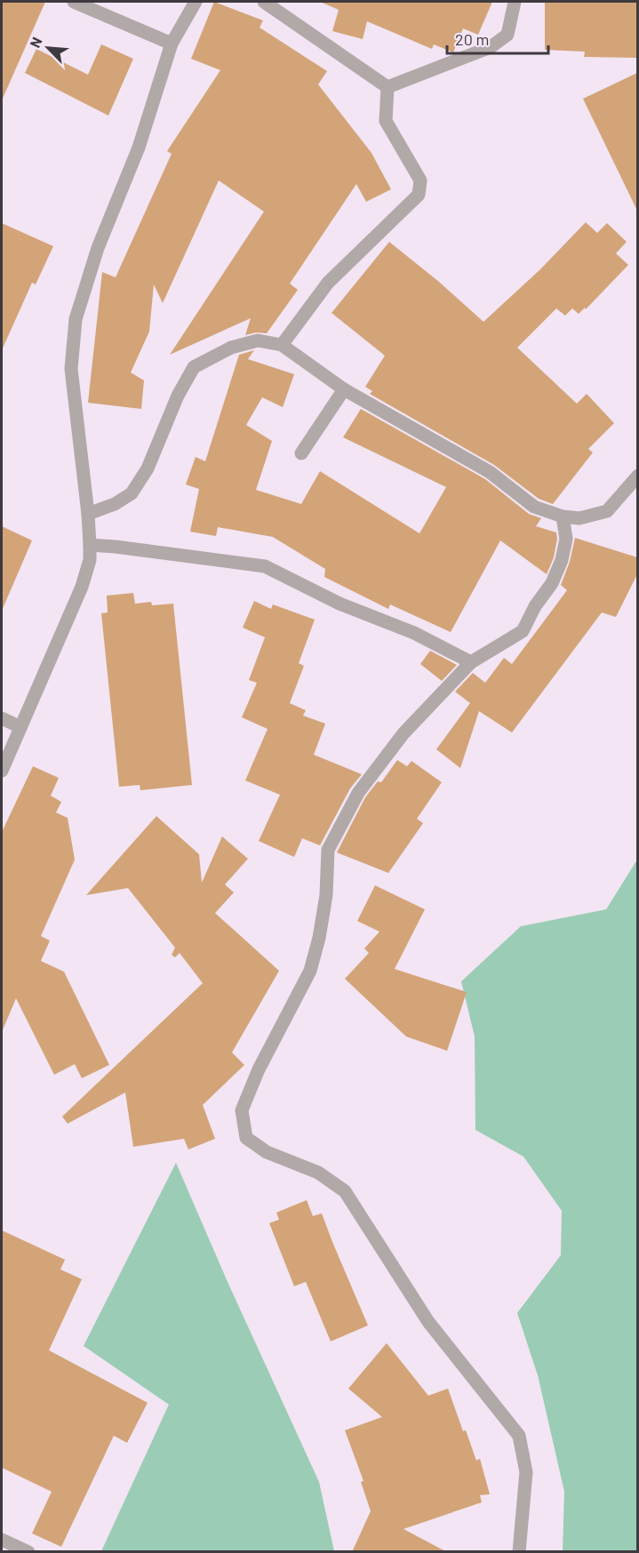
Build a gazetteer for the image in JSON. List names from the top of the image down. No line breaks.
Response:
{"scale_bar":"20 m","north":"top left"}
